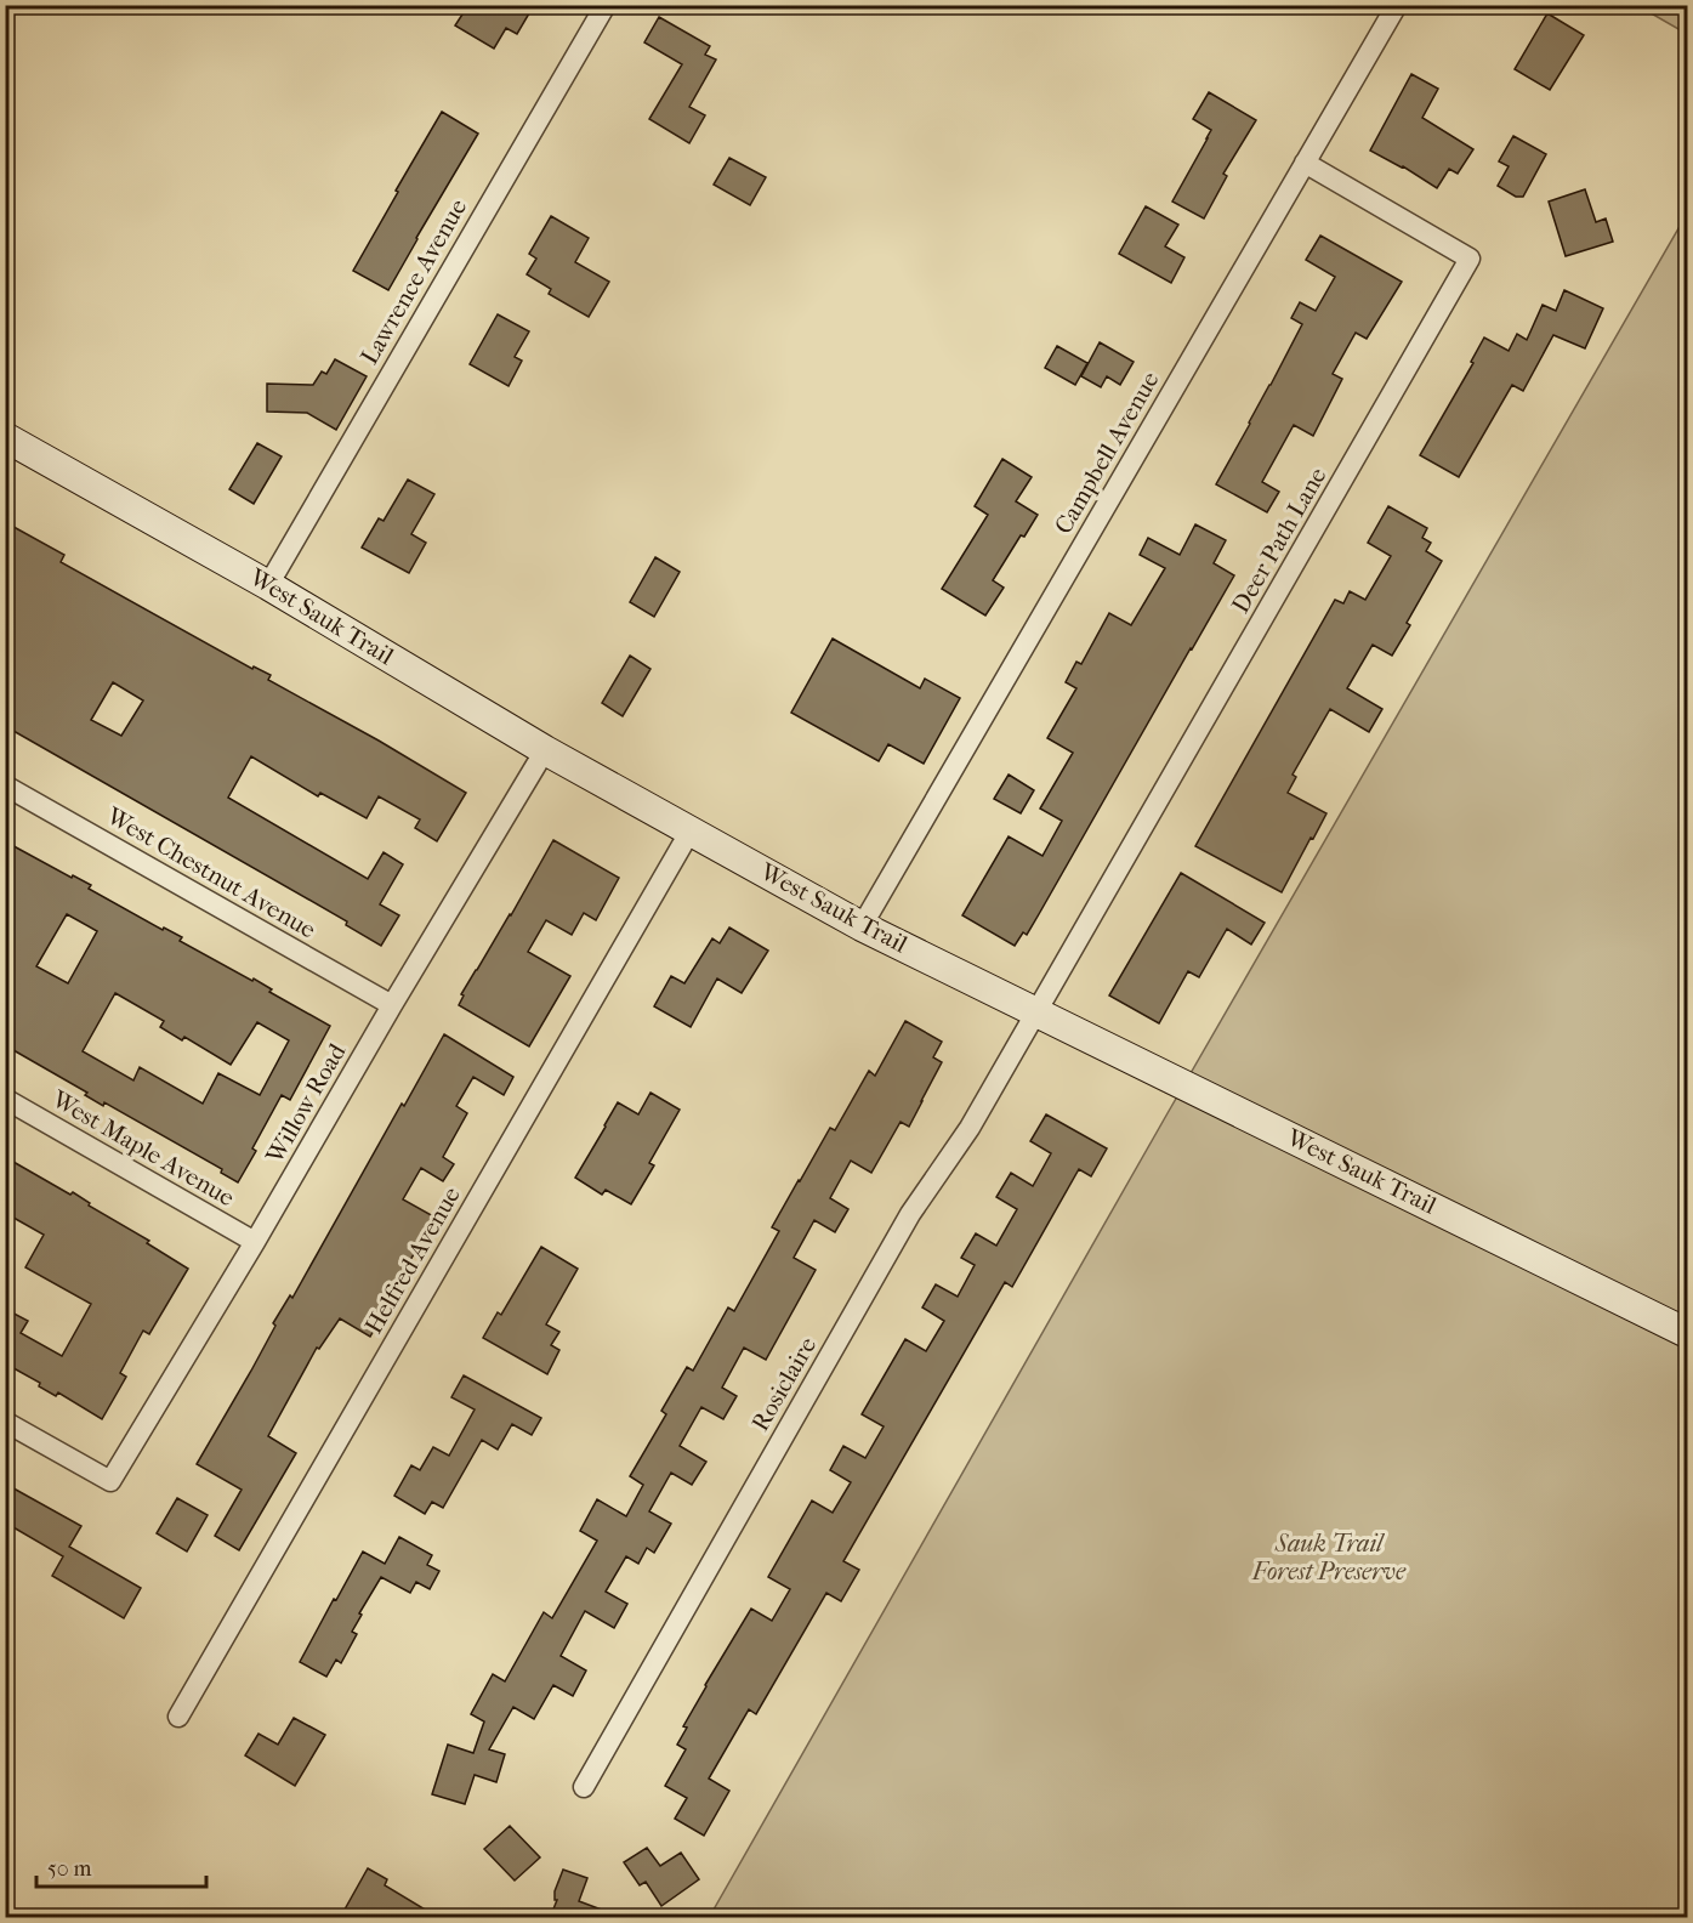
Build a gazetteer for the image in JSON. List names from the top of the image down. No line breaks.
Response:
{"streets":{"main road":["West Sauk Trail"],"street":["Lawrence Avenue","Campbell Avenue","Deer Path Lane","West Chestnut Avenue","Willow Road","West Maple Avenue","Helfred Avenue","Rosiclaire"]},"crossings":[["Lawrence Avenue","West Sauk Trail"],["Campbell Avenue","Deer Path Lane"],["Campbell Avenue","West Sauk Trail"],["Deer Path Lane","West Sauk Trail"],["Deer Path Lane","Rosiclaire"],["West Sauk Trail","Willow Road"],["West Sauk Trail","Helfred Avenue"],["West Sauk Trail","Rosiclaire"],["West Chestnut Avenue","Willow Road"],["Willow Road","West Maple Avenue"]],"parks":["Sauk Trail Forest Preserve"],"scale_bar":"50 m"}
